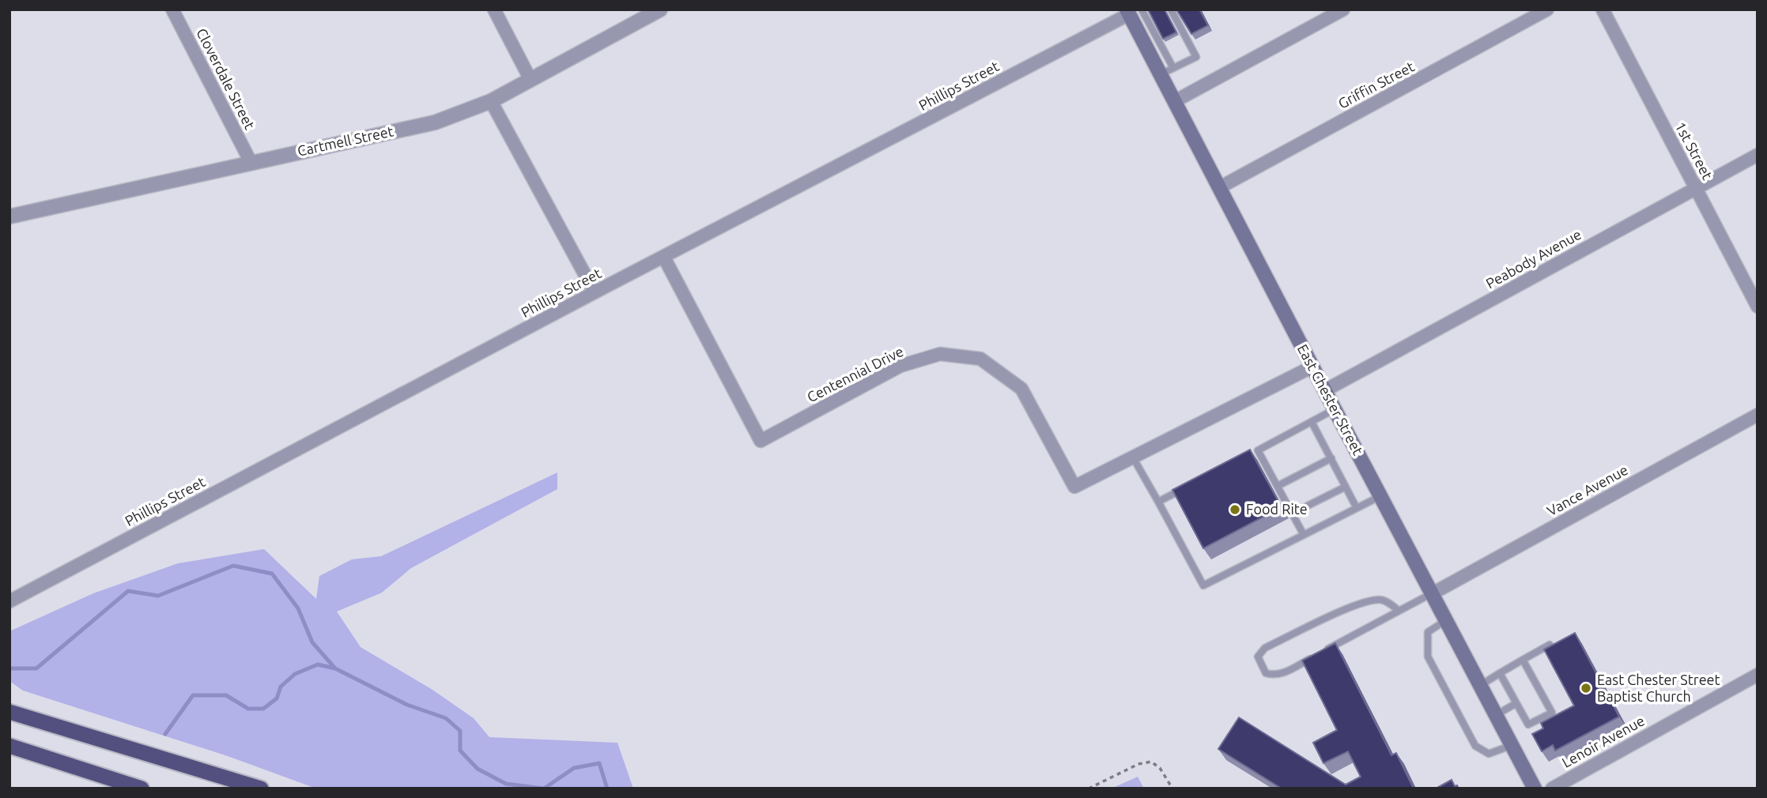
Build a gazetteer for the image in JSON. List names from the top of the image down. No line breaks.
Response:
{"streets":{"main road":["East Chester Street"],"street":["Cloverdale Street","Griffin Street","Phillips Street","Cartmell Street","1st Street","Peabody Avenue","Centennial Drive","Vance Avenue","Lenoir Avenue"]},"crossings":[["Cloverdale Street","Cartmell Street"],["Griffin Street","East Chester Street"],["Phillips Street","Centennial Drive"],["Phillips Street","East Chester Street"],["1st Street","Peabody Avenue"],["Peabody Avenue","East Chester Street"],["Centennial Drive","East Chester Street"],["East Chester Street","Vance Avenue"]],"places":["Food Rite","East Chester Street Baptist Church"]}
